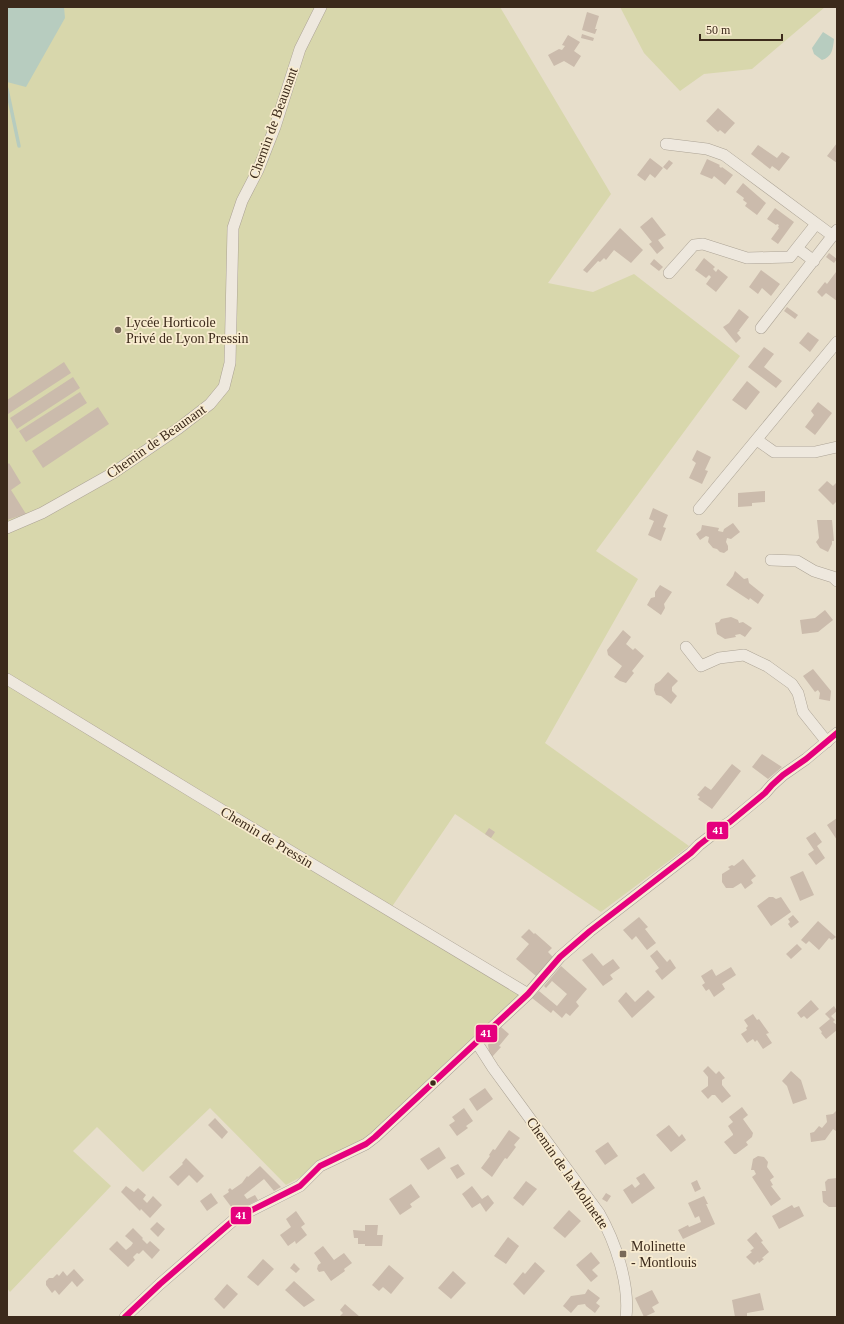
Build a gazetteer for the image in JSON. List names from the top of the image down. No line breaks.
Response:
{"streets":{"street":["Chemin de Beaunant","Chemin de Pressin","Chemin de la Molinette"]},"places":{"other":["Lycée Horticole Privé de Lyon Pressin"],"transit":["Molinette - Montlouis"]},"lines":["transit line 41"],"scale_bar":"50 m"}
